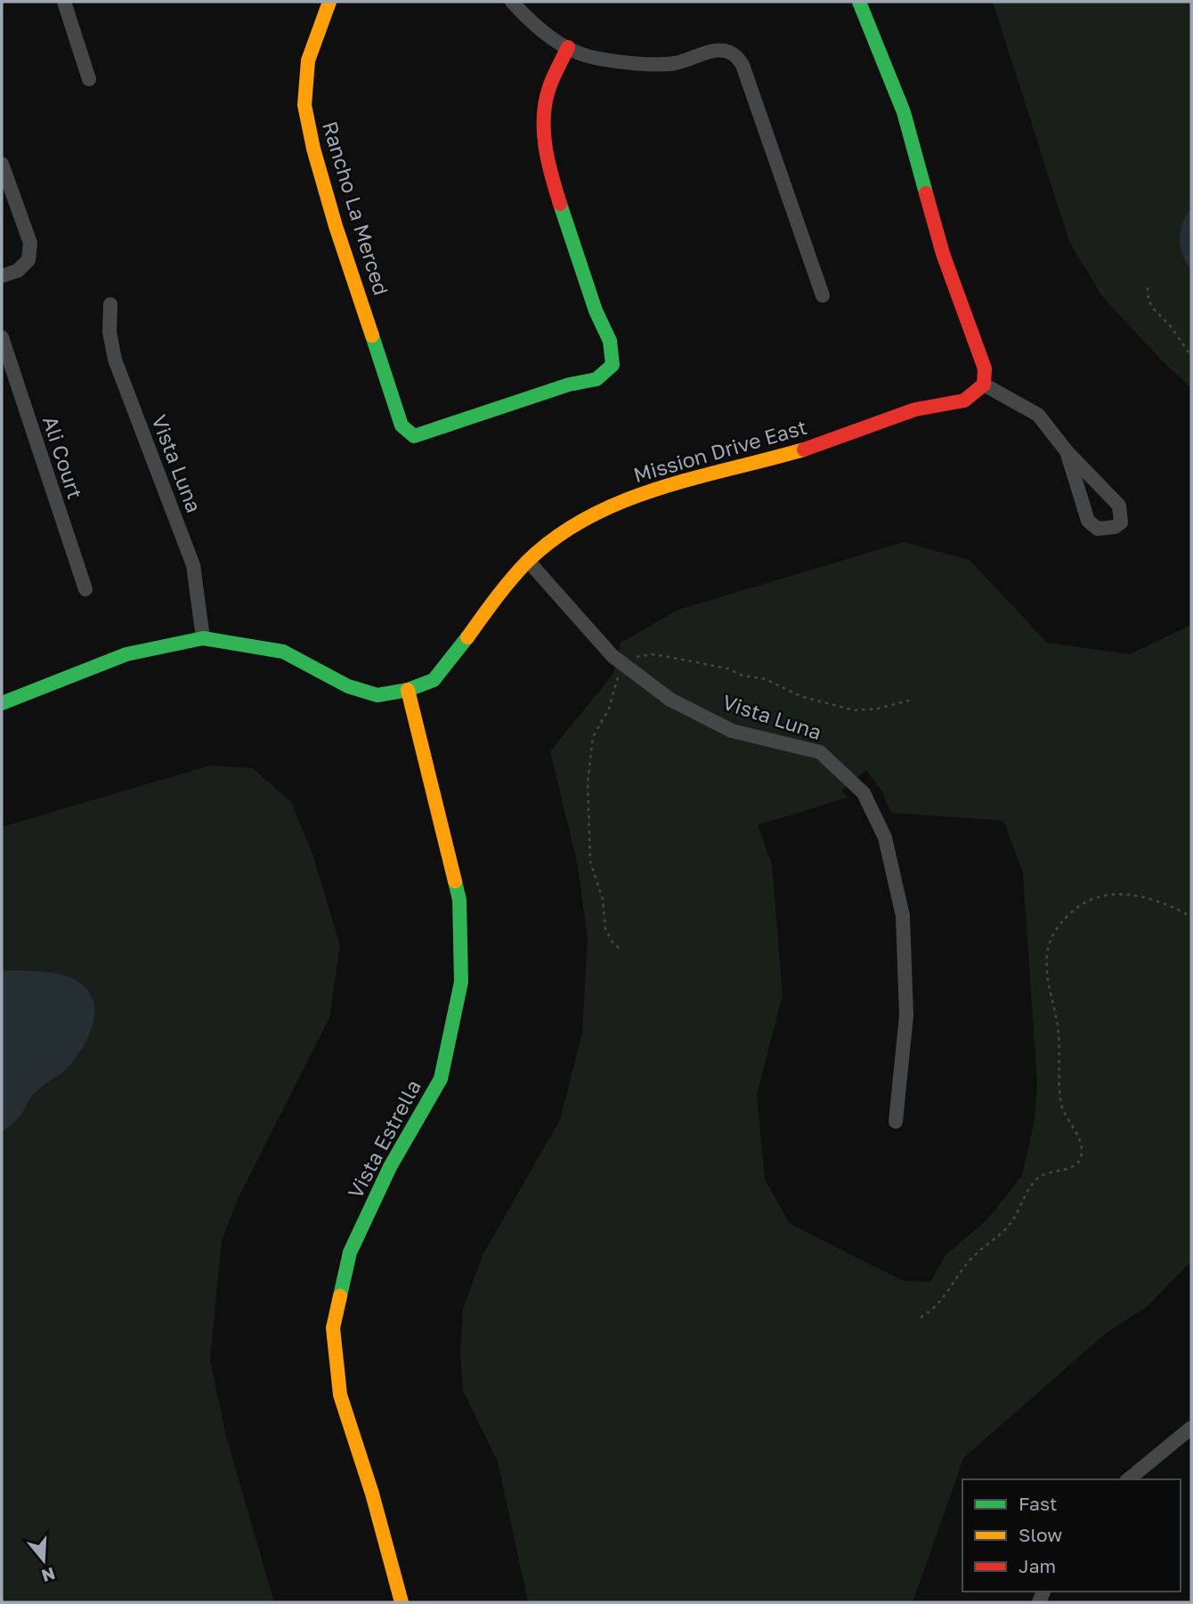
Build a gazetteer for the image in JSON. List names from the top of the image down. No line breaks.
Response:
{"streets":{"street":["Rancho La Merced","Mission Drive East","Ali Court","Vista Luna","Vista Estrella"]},"crossings":[["Mission Drive East","Vista Luna"],["Mission Drive East","Vista Estrella"]],"legend":["Fast","Slow","Jam"],"north":"bottom"}
